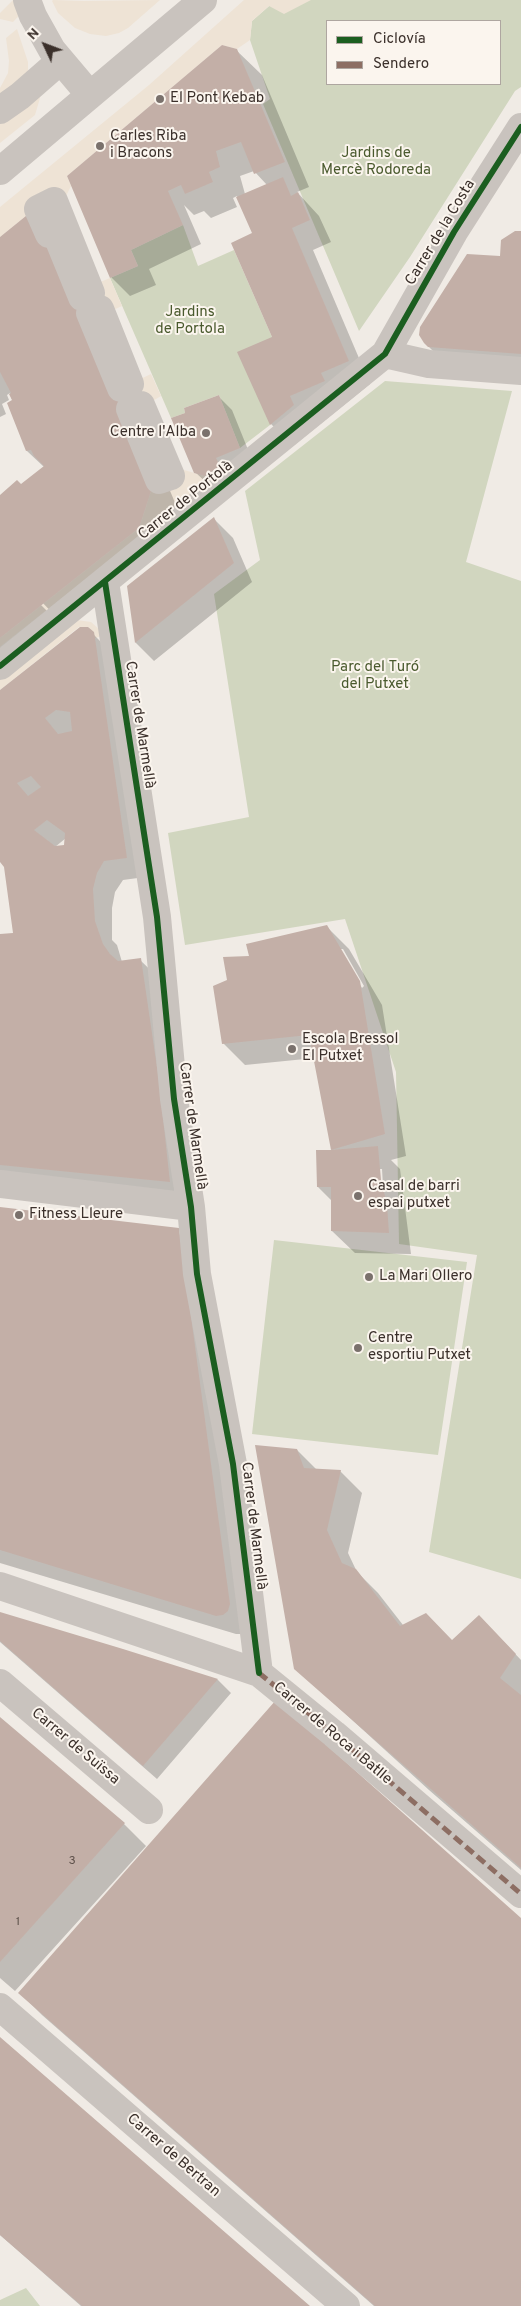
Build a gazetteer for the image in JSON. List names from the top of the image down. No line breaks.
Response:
{"streets":{"street":["Carrer de la Costa","Carrer de Portolà","Carrer de Marmellà","Carrer de Roca i Batlle","Carrer de Suïssa","Carrer de Bertran"]},"crossings":[["Carrer de la Costa","Carrer de Portolà"],["Carrer de Portolà","Carrer de Marmellà"],["Carrer de Marmellà","Carrer de Roca i Batlle"]],"parks":["Jardins de Mercè Rodoreda","Jardins de Portola","Parc del Turó del Putxet"],"places":["El Pont Kebab","Carles Riba i Bracons","Centre l'Alba","Escola Bressol El Putxet","Casal de barri espai putxet","Fitness Lleure","La Mari Ollero","Centre esportiu Putxet"],"house_numbers":["3","1"],"legend":["Ciclovía","Sendero"],"north":"top left"}
